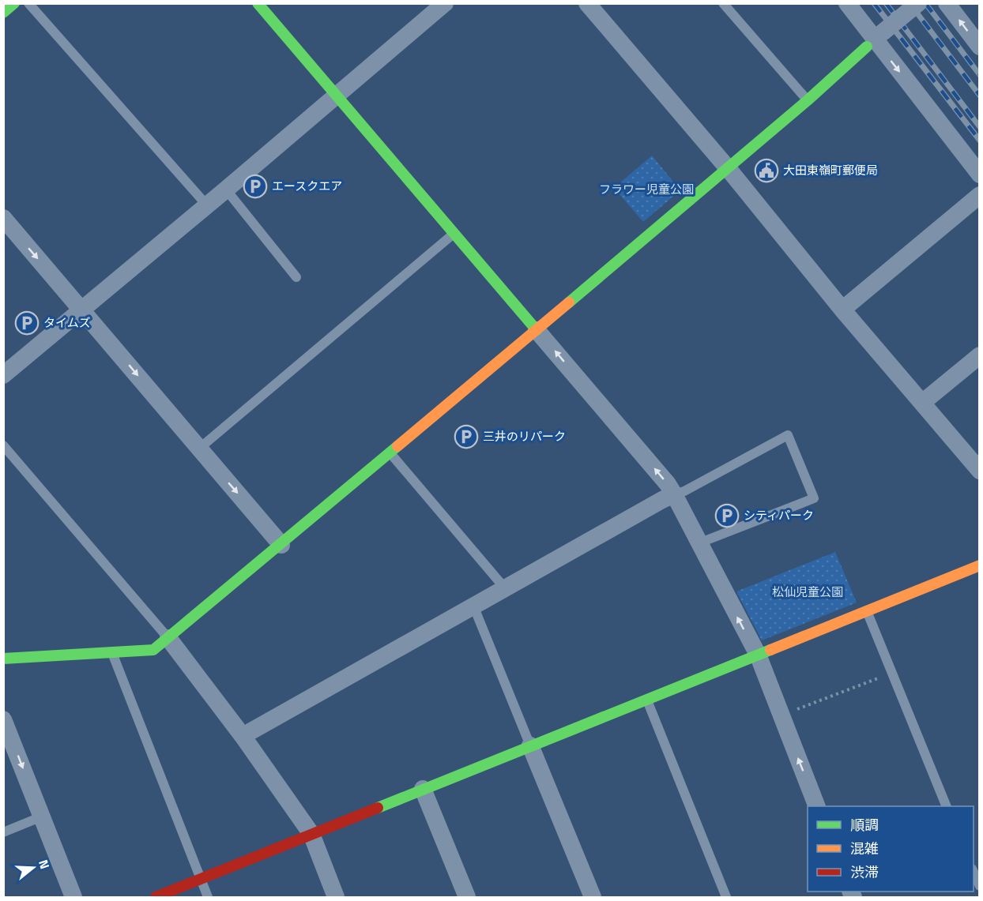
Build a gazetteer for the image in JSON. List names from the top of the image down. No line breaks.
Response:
{"parks":["フラワー児童公園","松仙児童公園"],"places":{"public building":["大田東嶺町郵便局"],"parking":["エースクエア","タイムズ","三井のリパーク","シティパーク"]},"legend":["順調","混雑","渋滞"],"north":"right"}
